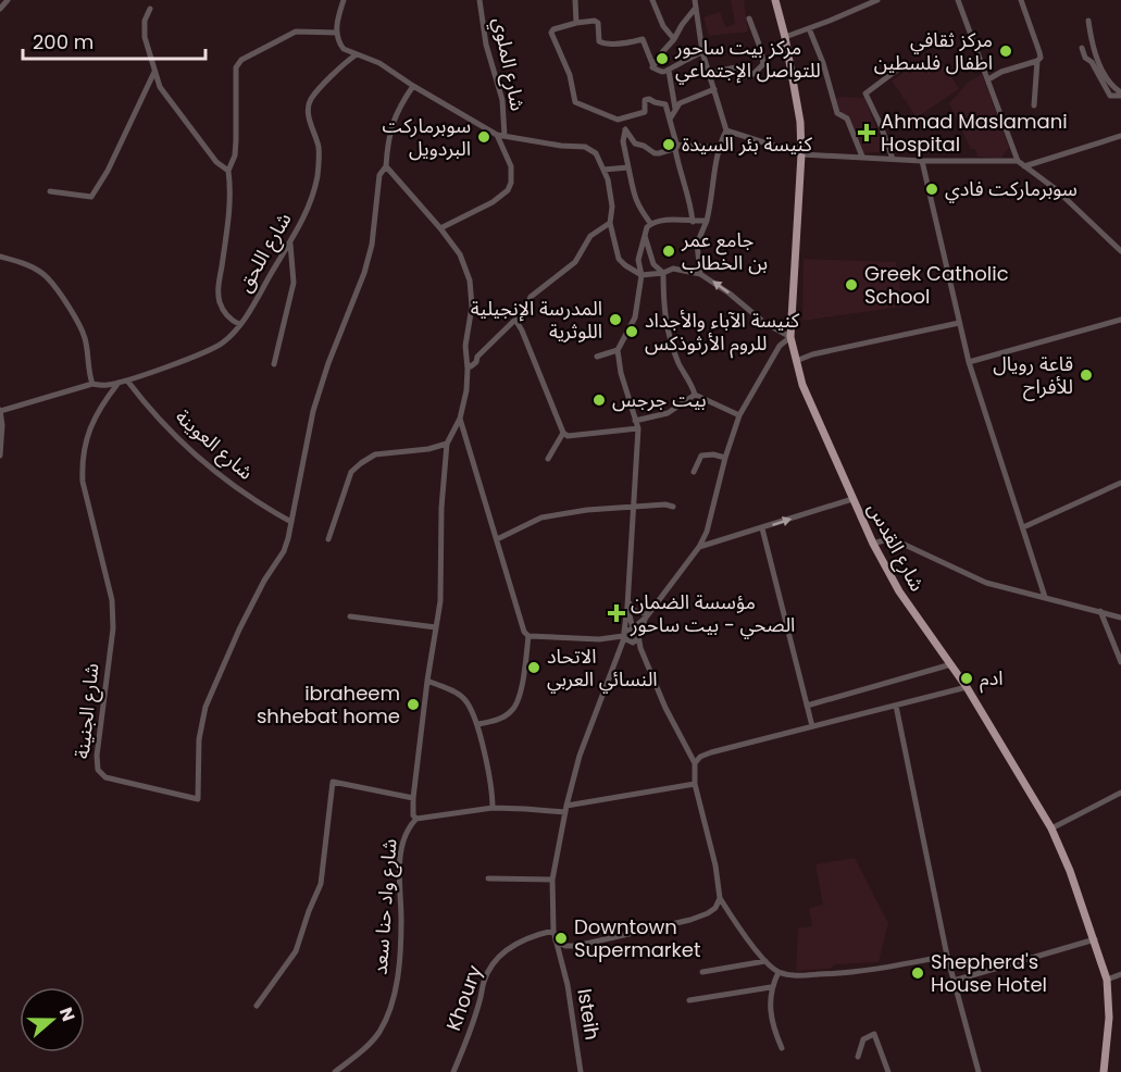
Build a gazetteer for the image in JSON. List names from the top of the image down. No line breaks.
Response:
{"streets":{"main road":["شارع القدس"],"street":["شارع الملوي","شارع اللحق","شارع العوينة","شارع الجنينة","شارع واد حنا سعد","Khoury","Isteih"]},"crossings":[["شارع اللحق","شارع العوينة"],["شارع اللحق","شارع الجنينة"],["شارع العوينة","شارع الجنينة"],["Khoury","Isteih"]],"places":{"other":["مركز ثقافي اطفال فلسطين","مركز بيت ساحور للتواصل الإجتماعي","سوبرماركت البردويل","كنيسة بئر السيدة","سوبرماركت فادي","جامع عمر بن الخطاب","Greek Catholic School","المدرسة الإنجيلية اللوثرية","كنيسة الآباء والأجداد للروم الأرثوذكس","قاعة رويال للأفراح","بيت جرجس","الاتحاد النسائي العربي","ادم","ibraheem shhebat home","Downtown Supermarket","Shepherd's House Hotel"],"health":["Ahmad Maslamani Hospital","مؤسسة الضمان الصحي - بيت ساحور"]},"scale_bar":"200 m","north":"right"}
